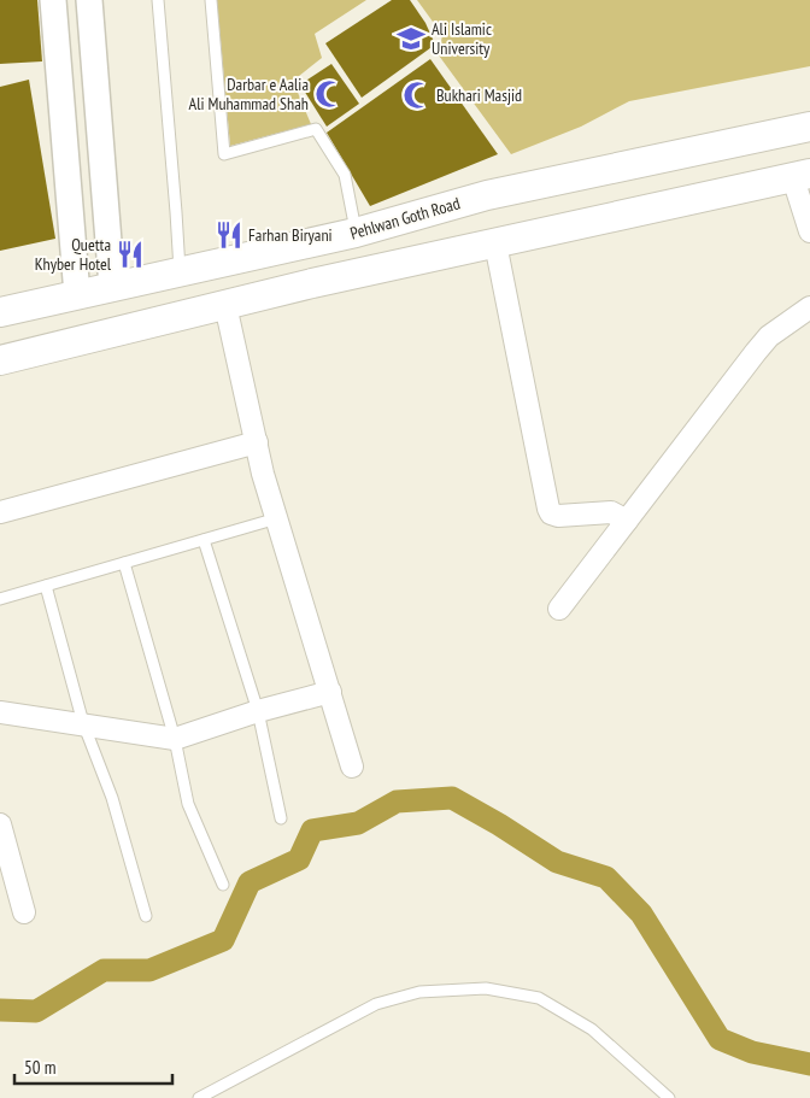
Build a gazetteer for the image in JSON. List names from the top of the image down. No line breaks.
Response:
{"streets":{"main road":["Pehlwan Goth Road"]},"places":{"school or university":["Ali Islamic University"],"mosque":["Darbar e Aalia Ali Muhammad Shah","Bukhari Masjid"],"restaurant":["Farhan Biryani","Quetta Khyber Hotel"]},"scale_bar":"50 m"}
